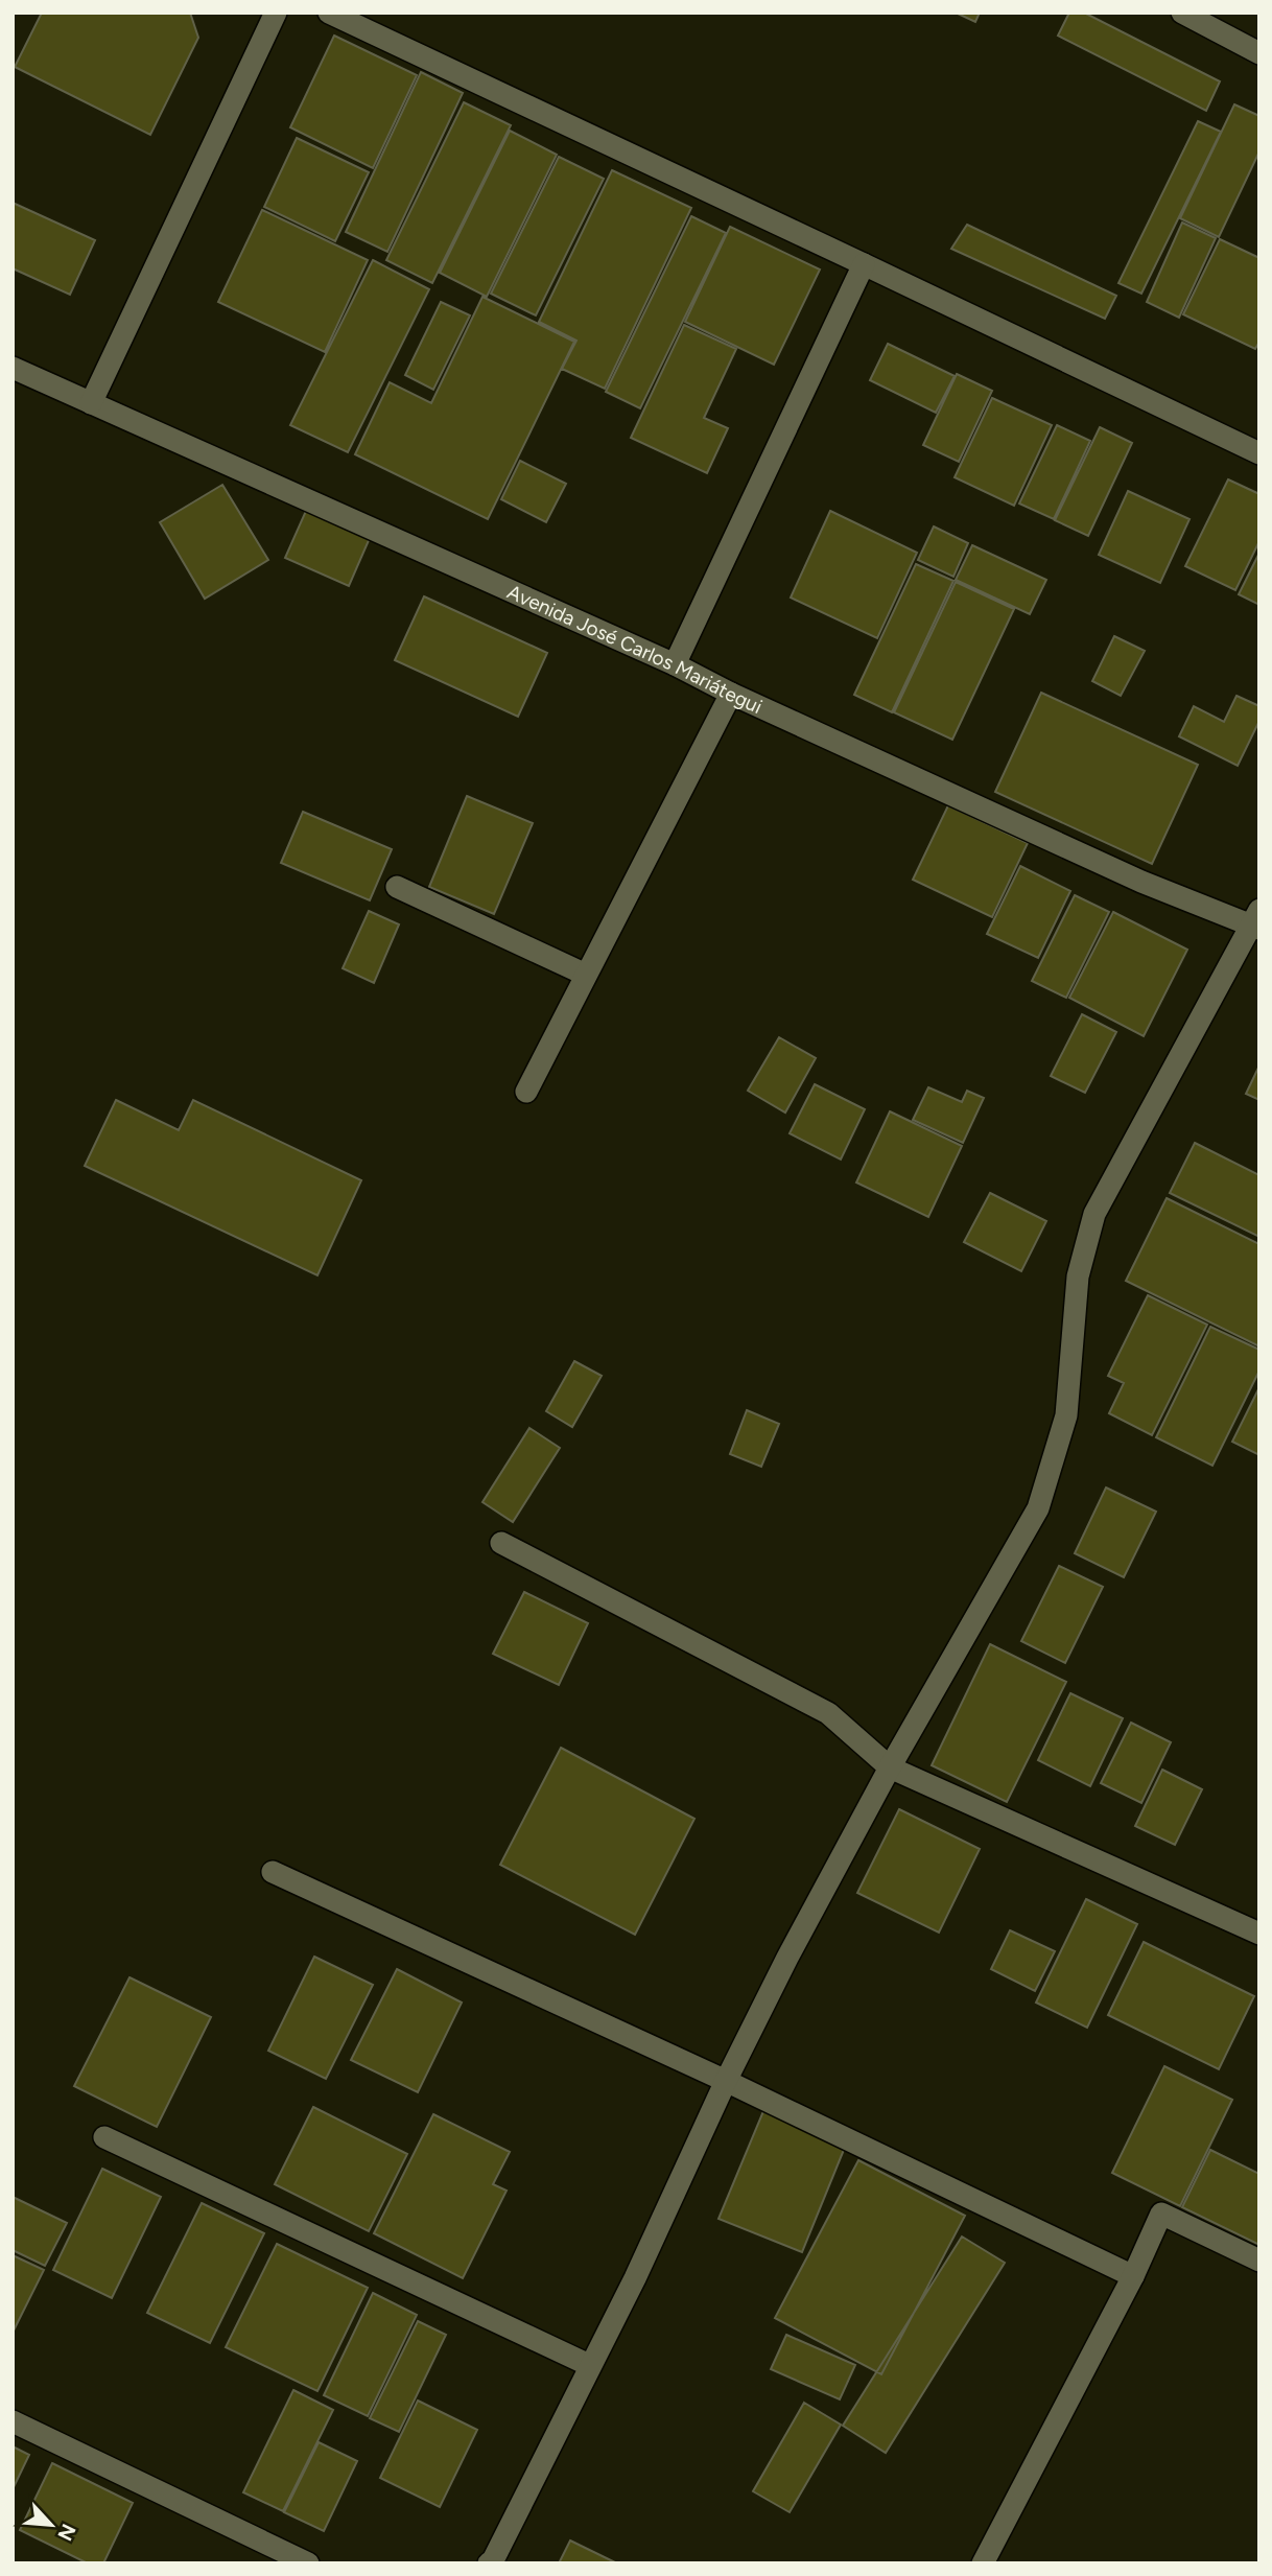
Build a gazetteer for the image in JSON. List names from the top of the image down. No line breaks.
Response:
{"streets":{"street":["Avenida José Carlos Mariátegui"]},"north":"bottom right"}
